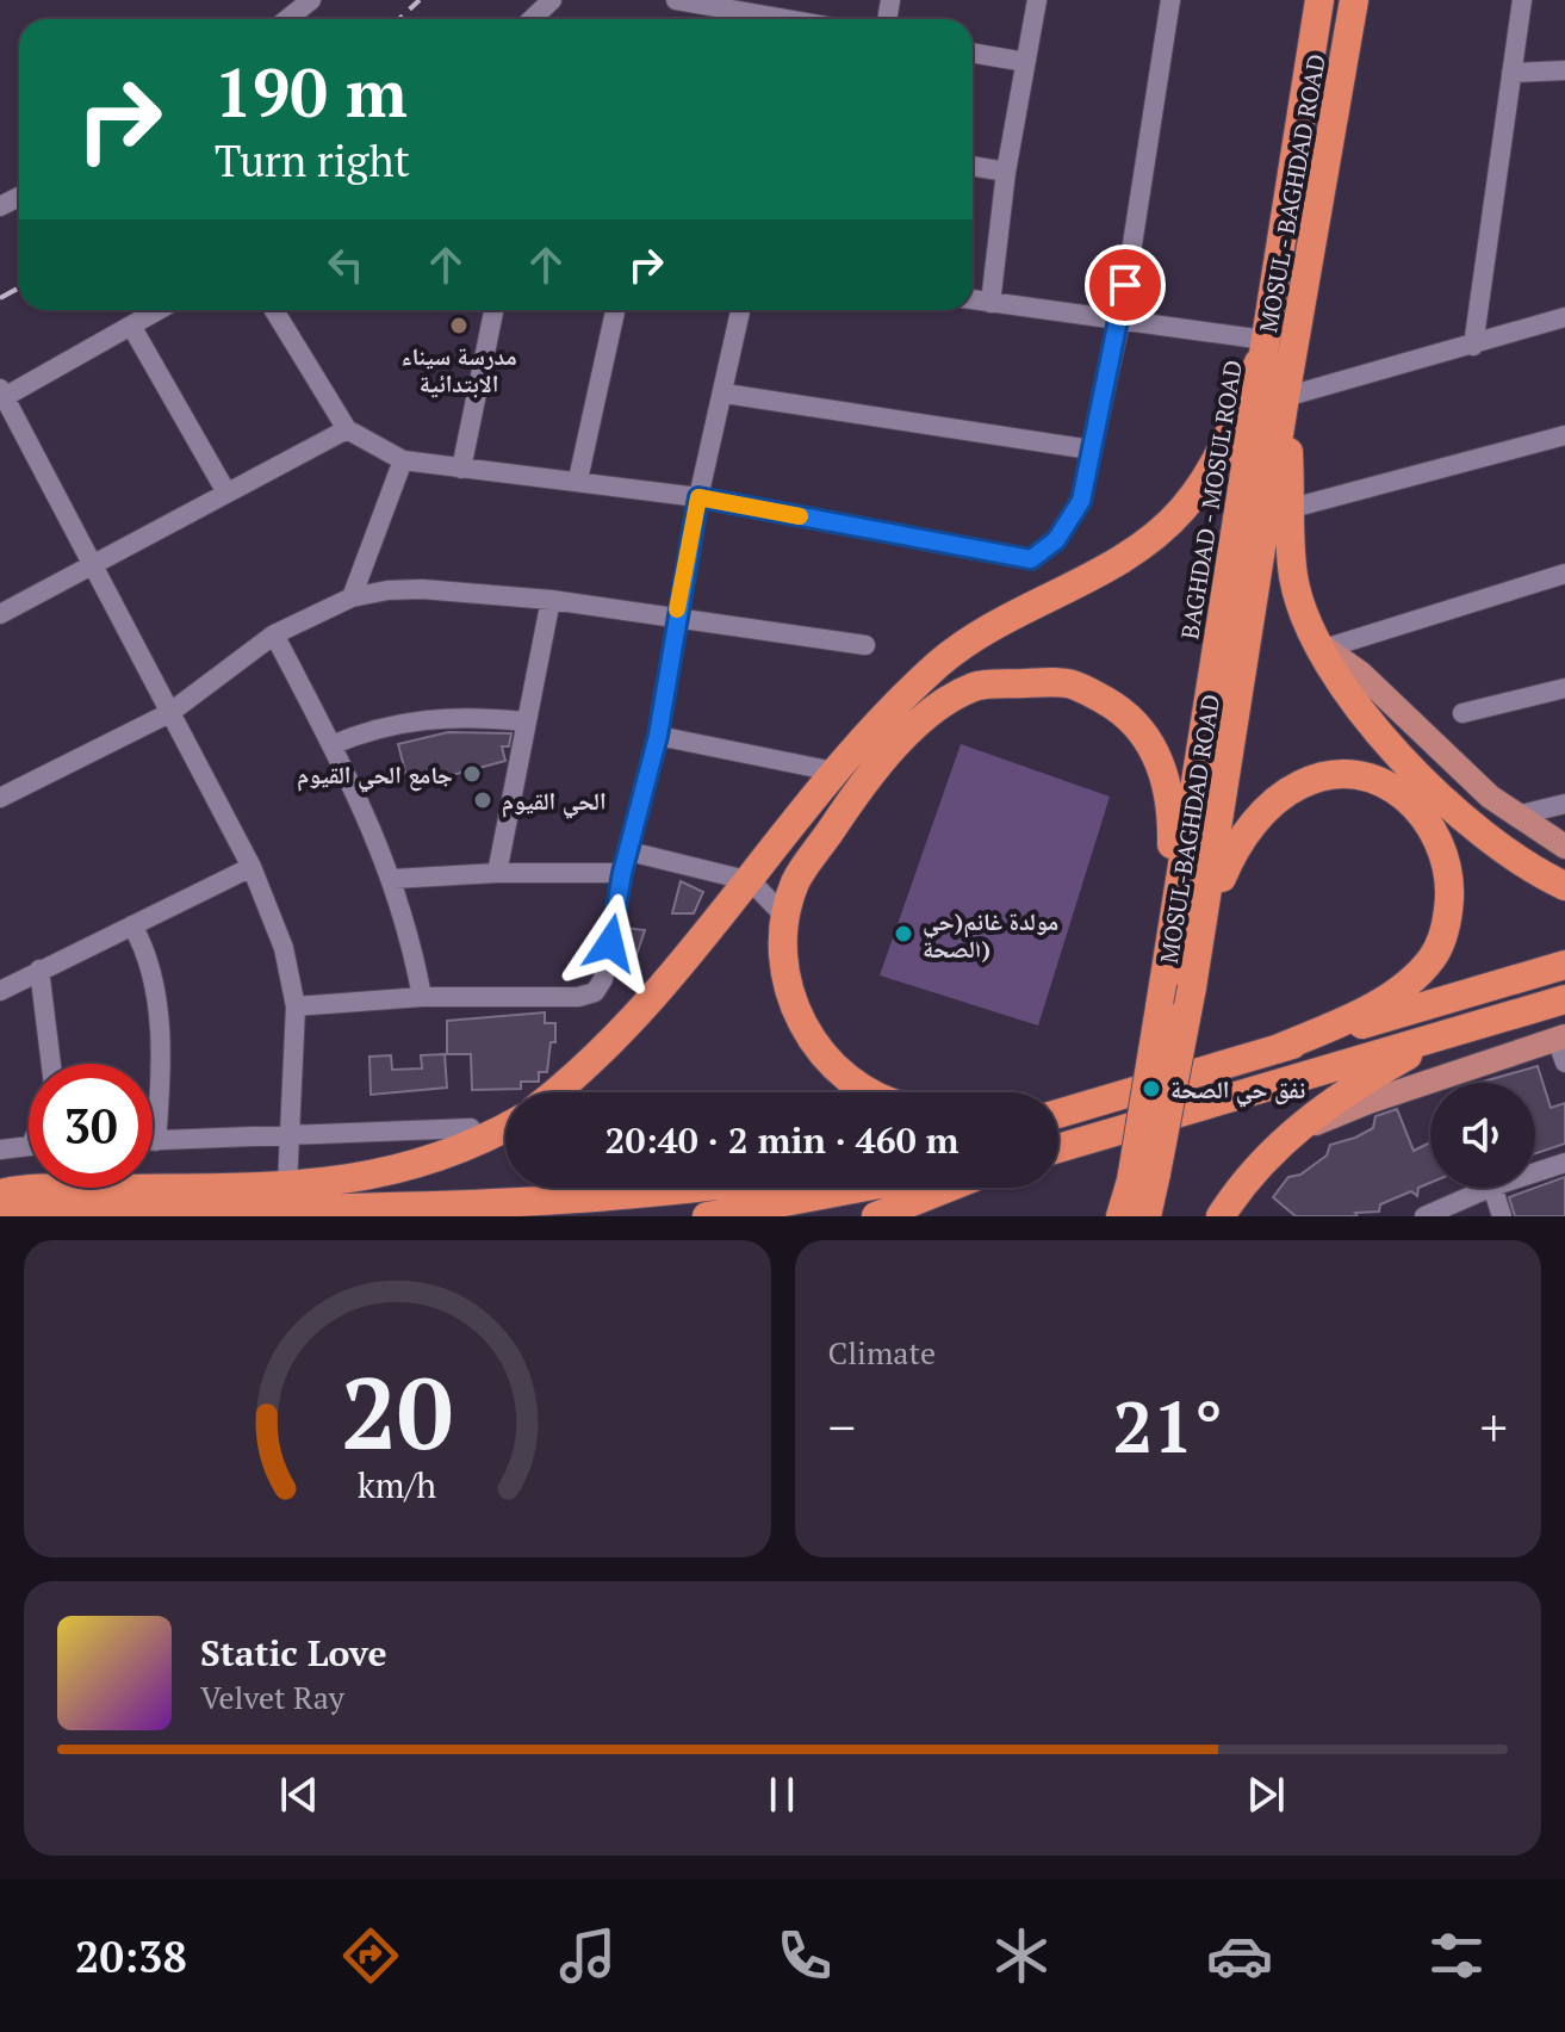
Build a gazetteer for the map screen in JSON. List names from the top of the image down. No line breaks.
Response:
{"streets":{"highway":["MOSUL - BAGHDAD ROAD","BAGHDAD - MOSUL ROAD","MOSUL-BAGHDAD ROAD"]},"crossings":[["MOSUL - BAGHDAD ROAD","MOSUL-BAGHDAD ROAD"],["BAGHDAD - MOSUL ROAD","MOSUL-BAGHDAD ROAD"]],"places":["مدرسة سيناء الابتدائية","جامع الحي القيوم","الحي القيوم","مولدة غانم(حي الصحة)","نفق حي الصحة"],"page":{"turn":["190 m","Turn right"],"limit":"30","trip":"20:40 · 2 min · 460 m","tile":"Climate","heat":["−","21°","+"],"song":["Static Love","Velvet Ray"],"tabs":"20:38","gauge":["20","km/h"]}}
